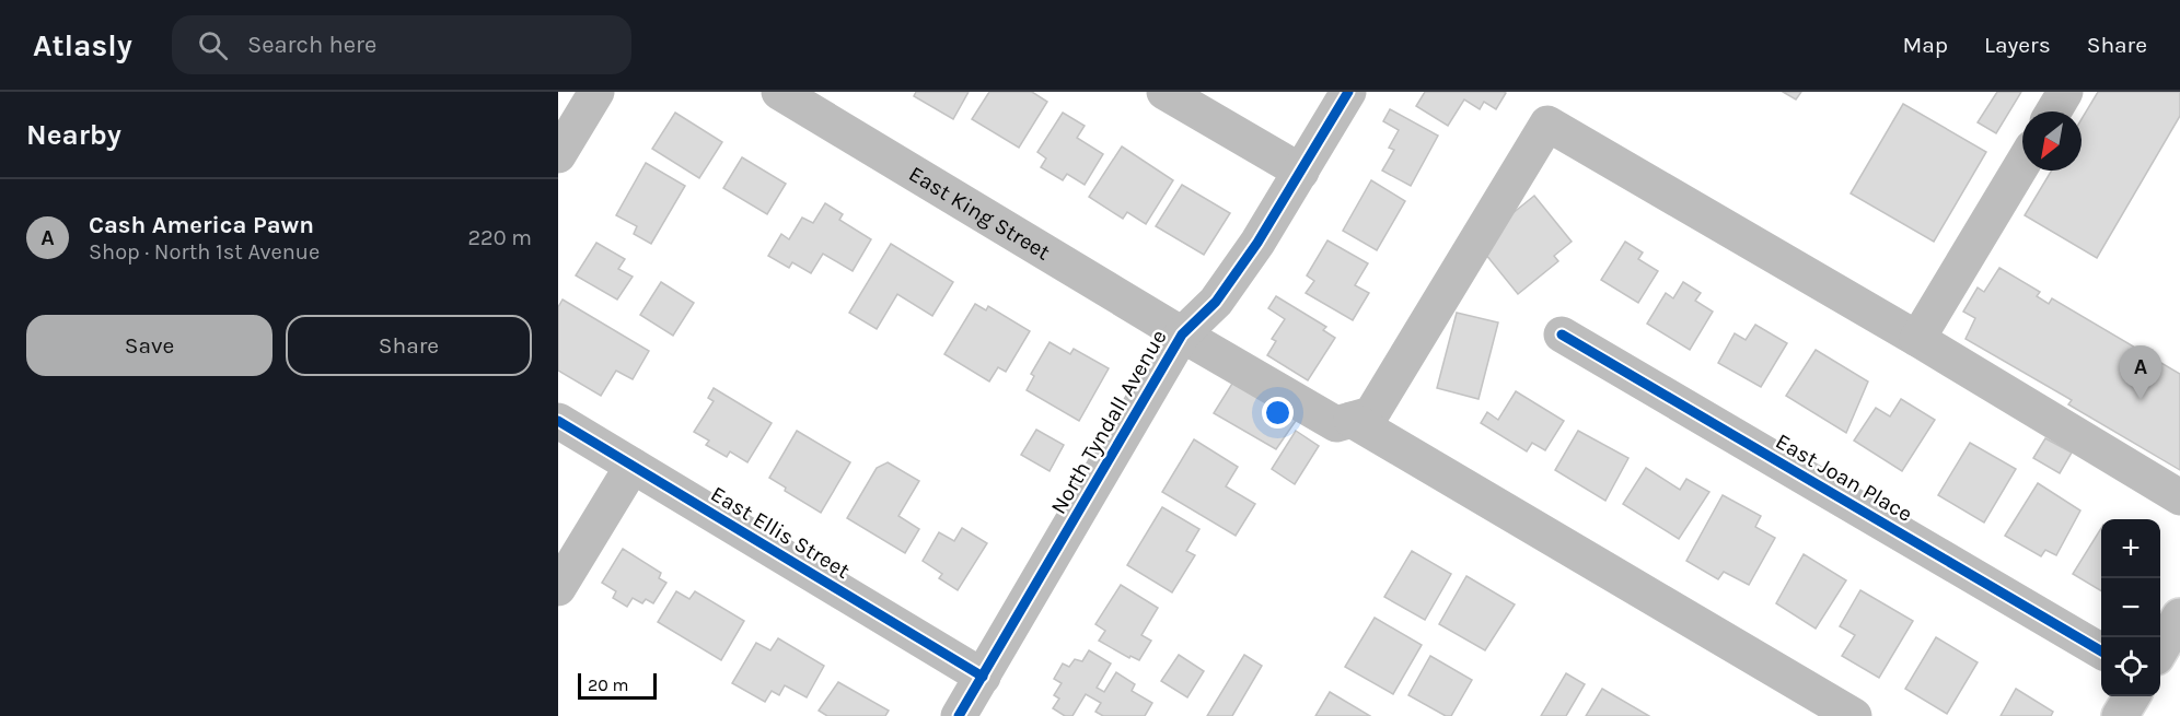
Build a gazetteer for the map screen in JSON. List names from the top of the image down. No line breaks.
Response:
{"streets":{"street":["East King Street","North Tyndall Avenue","East Joan Place","East Ellis Street"]},"crossings":[["East King Street","North Tyndall Avenue"],["North Tyndall Avenue","East Ellis Street"]],"scale_bar":"20 m","north":"bottom left","page":{"header":"Atlasly","search":"Search here","nav":["Map","Layers","Share"],"heading":"Nearby","list":[{"mark":"A","name":"Cash America Pawn","note":"Shop · North 1st Avenue","value":"220 m"}],"buttons":["Save","Share"],"pins":"A","map_buttons":["+","−"],"scale":"20 m"}}
